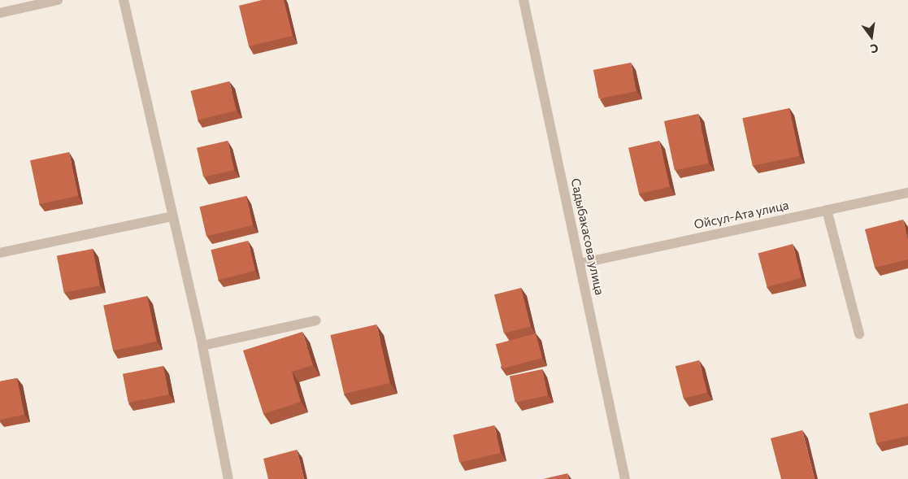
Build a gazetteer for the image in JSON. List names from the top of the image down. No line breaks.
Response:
{"streets":{"street":["Ойсул-Ата улица","Садыбакасова улица"]},"crossings":[["Ойсул-Ата улица","Садыбакасова улица"]],"north":"bottom"}
